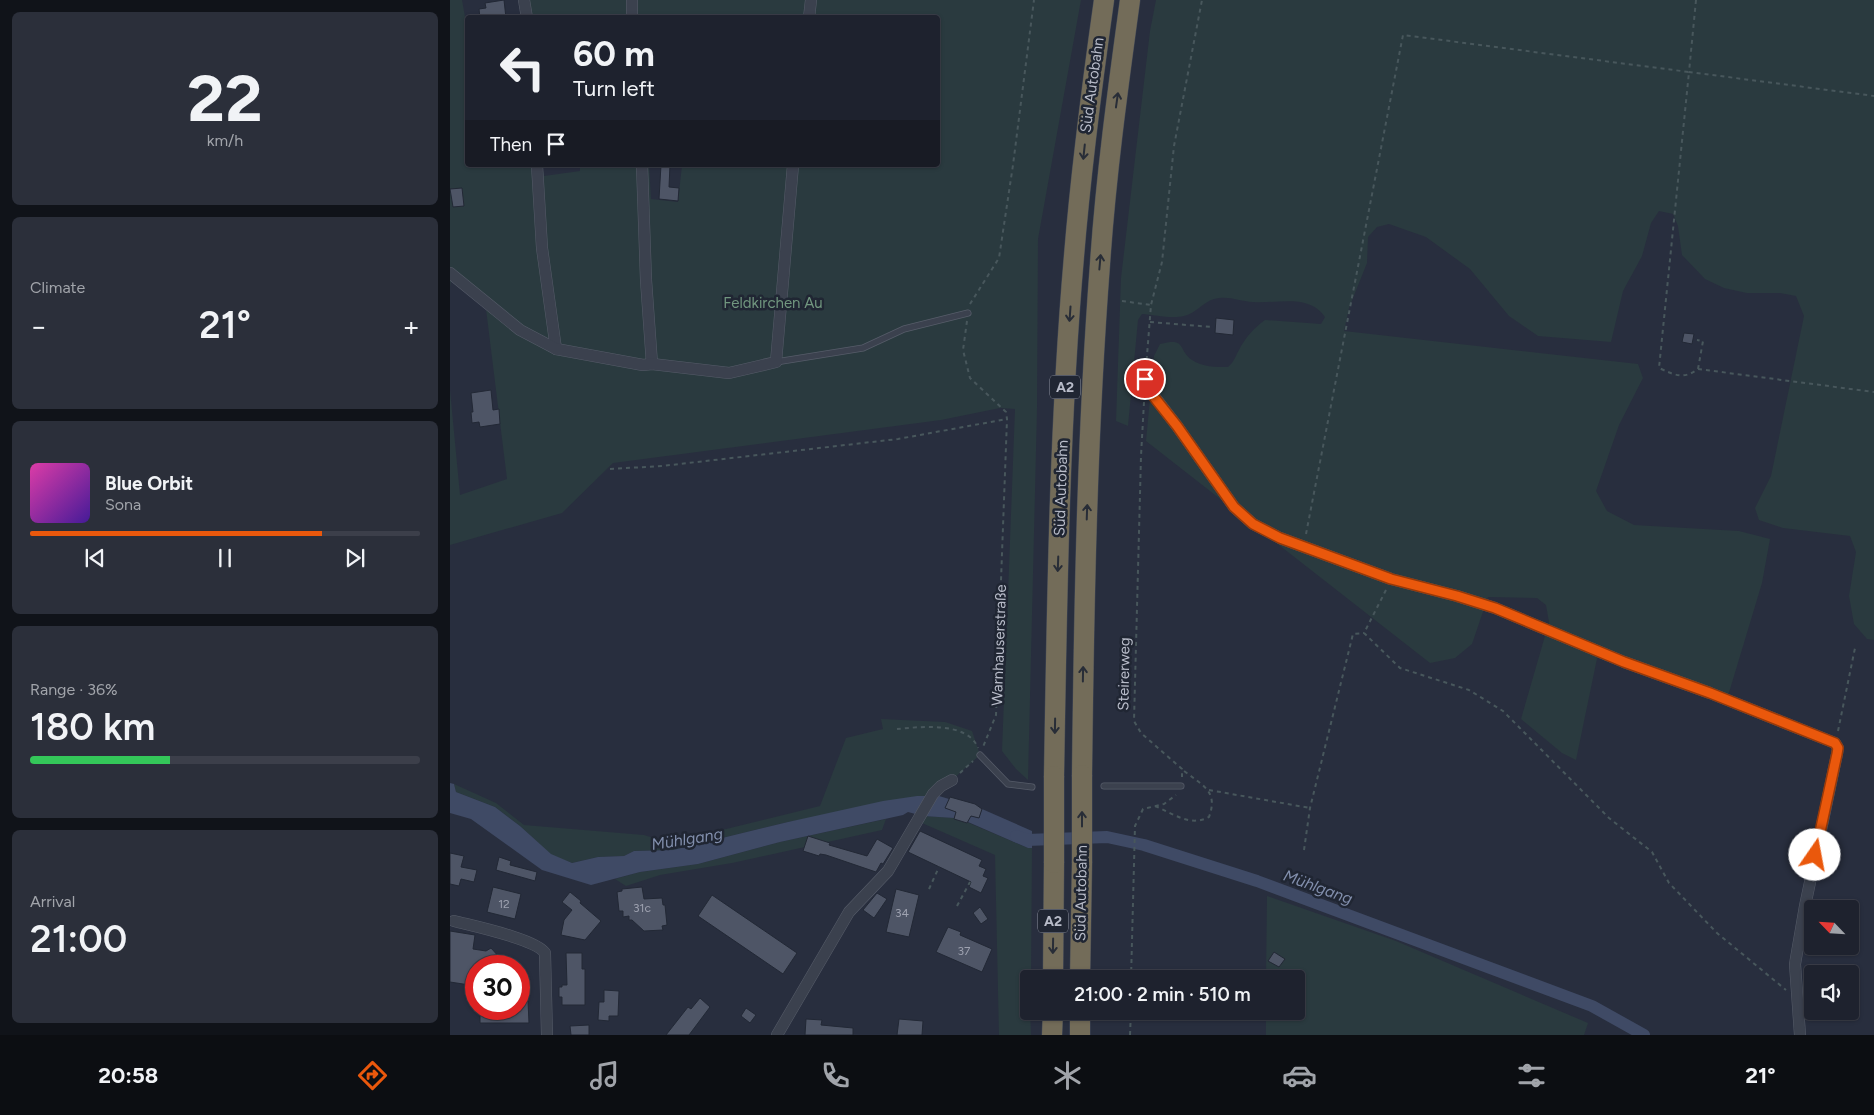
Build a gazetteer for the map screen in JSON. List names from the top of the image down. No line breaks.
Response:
{"streets":{"highway":["Süd Autobahn","A2"],"path":["Warnhauserstraße","Steirerweg"]},"water":["Mühlgang"],"parks":["Feldkirchen Au"],"house_numbers":["12","31c","34","37"],"north":"top left","page":{"tile":[["22","km/h"],"Climate",["Range · 36%","180 km"],["Arrival","21:00"]],"turn":["60 m","Turn left"],"then":"Then","heat":["−","21°","+"],"song":["Blue Orbit","Sona"],"limit":"30","trip":"21:00 · 2 min · 510 m","tabs":["20:58","21°"]}}
